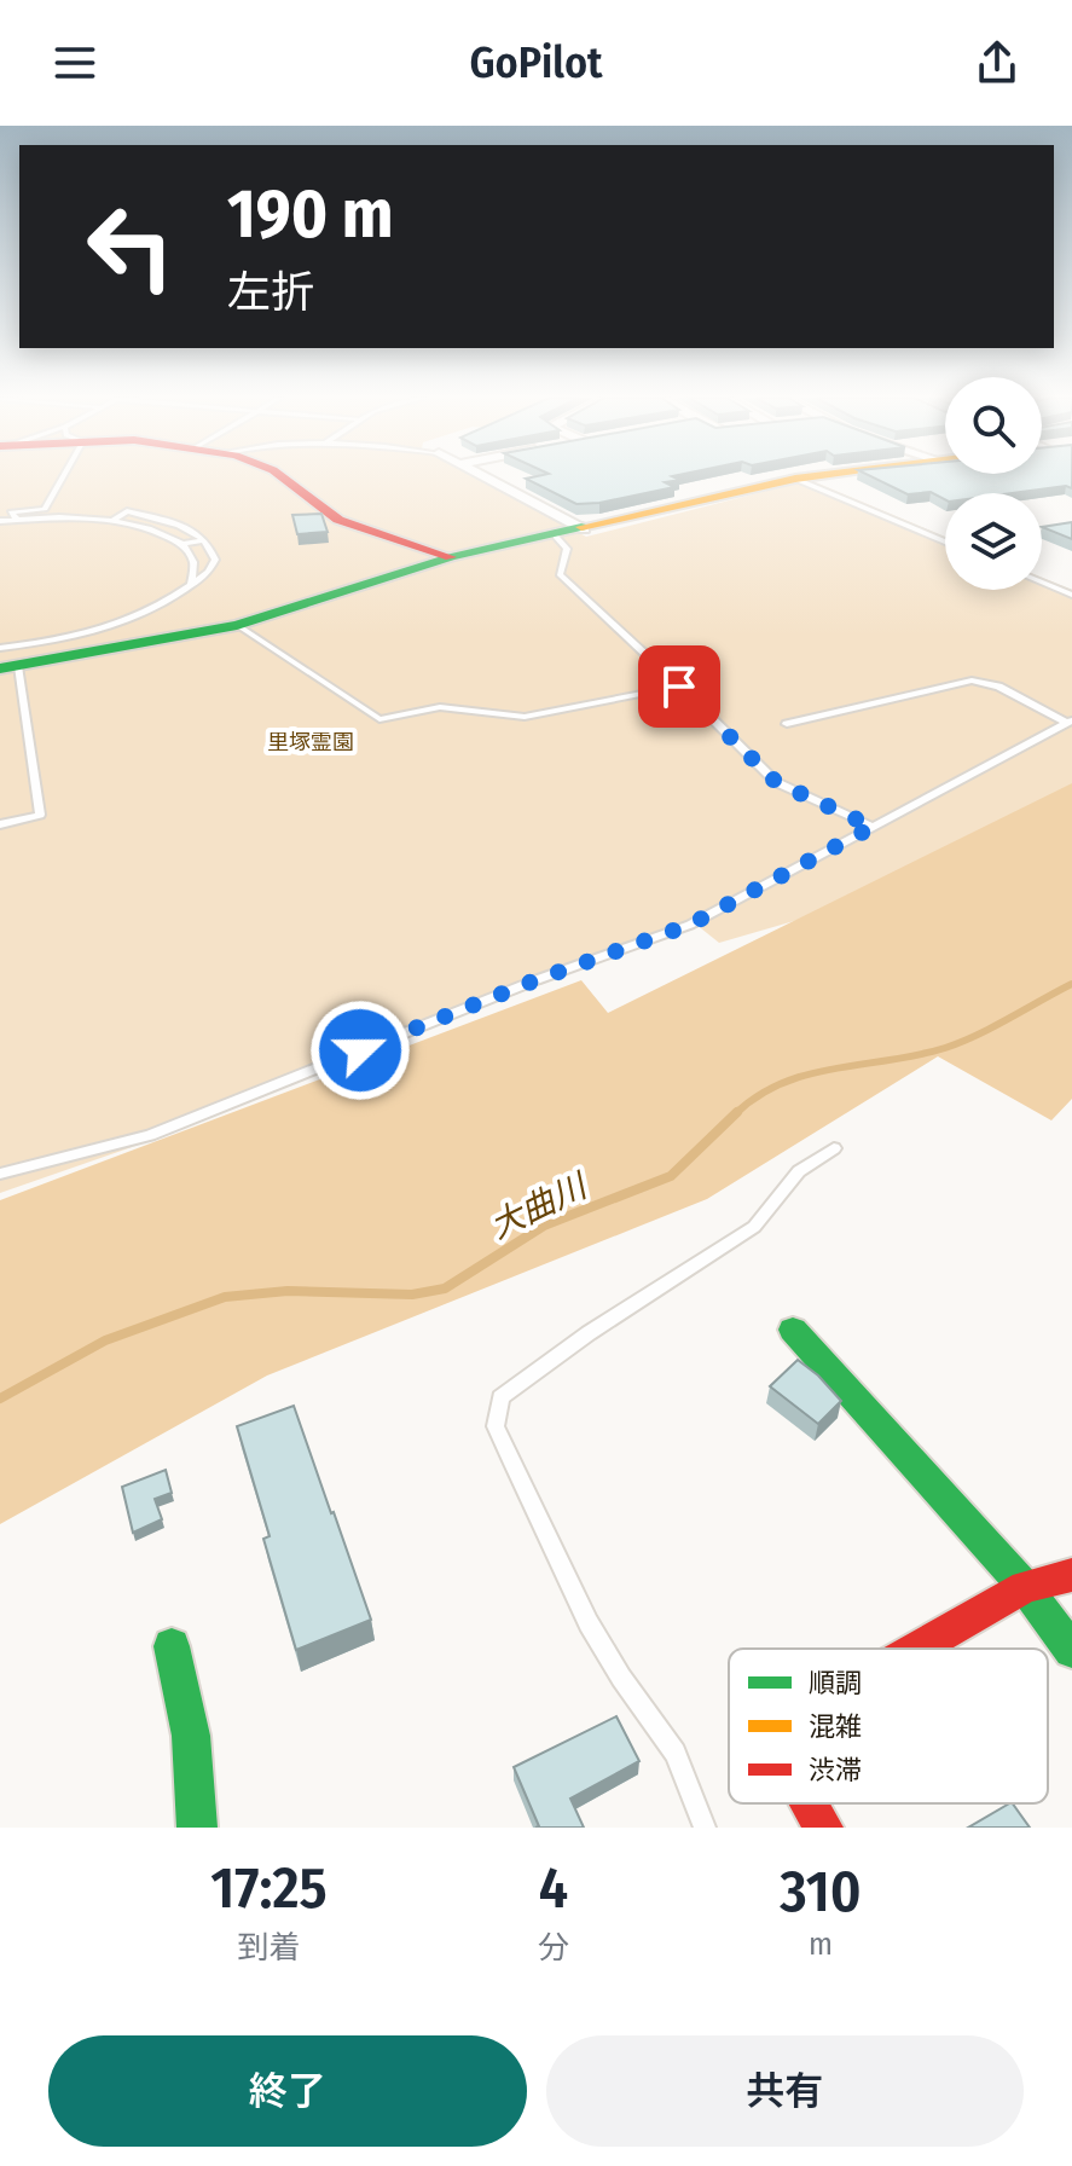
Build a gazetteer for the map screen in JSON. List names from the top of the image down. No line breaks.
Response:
{"water":["大曲川"],"parks":["里塚霊園"],"legend":["順調","混雑","渋滞"],"page":{"header":"GoPilot","turn":["190 m","左折"],"eta":["17:25","到着","4","分","310","m"],"buttons":["終了","共有"]}}
